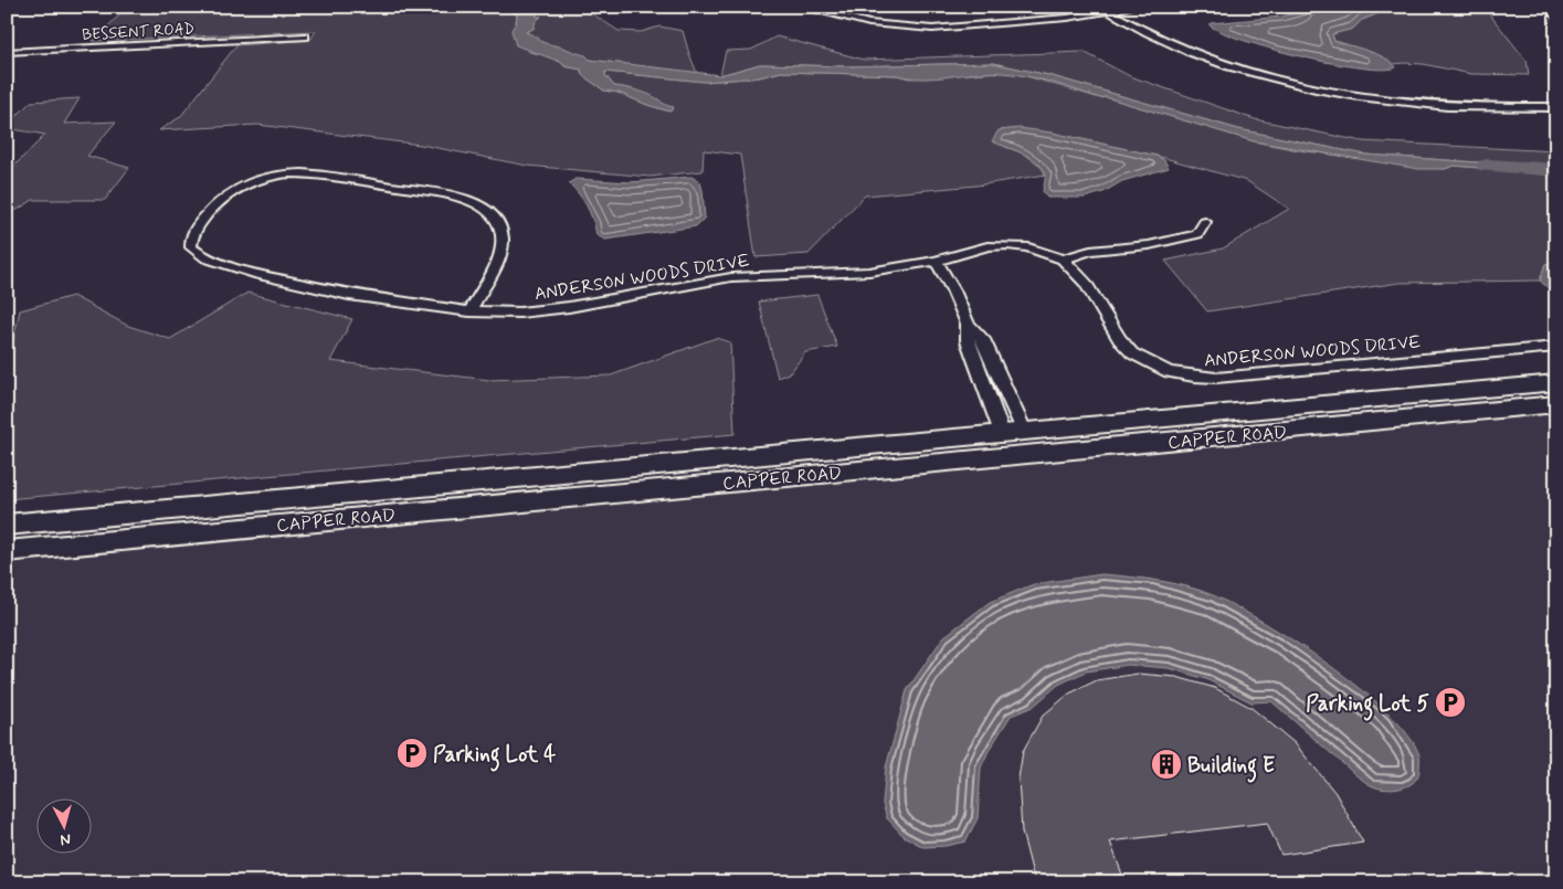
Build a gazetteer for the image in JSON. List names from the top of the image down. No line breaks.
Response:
{"streets":{"street":["BESSENT ROAD","ANDERSON WOODS DRIVE","CAPPER ROAD"]},"places":{"parking":["Parking Lot 5","Parking Lot 4"],"building":["Building E"]},"north":"bottom"}
